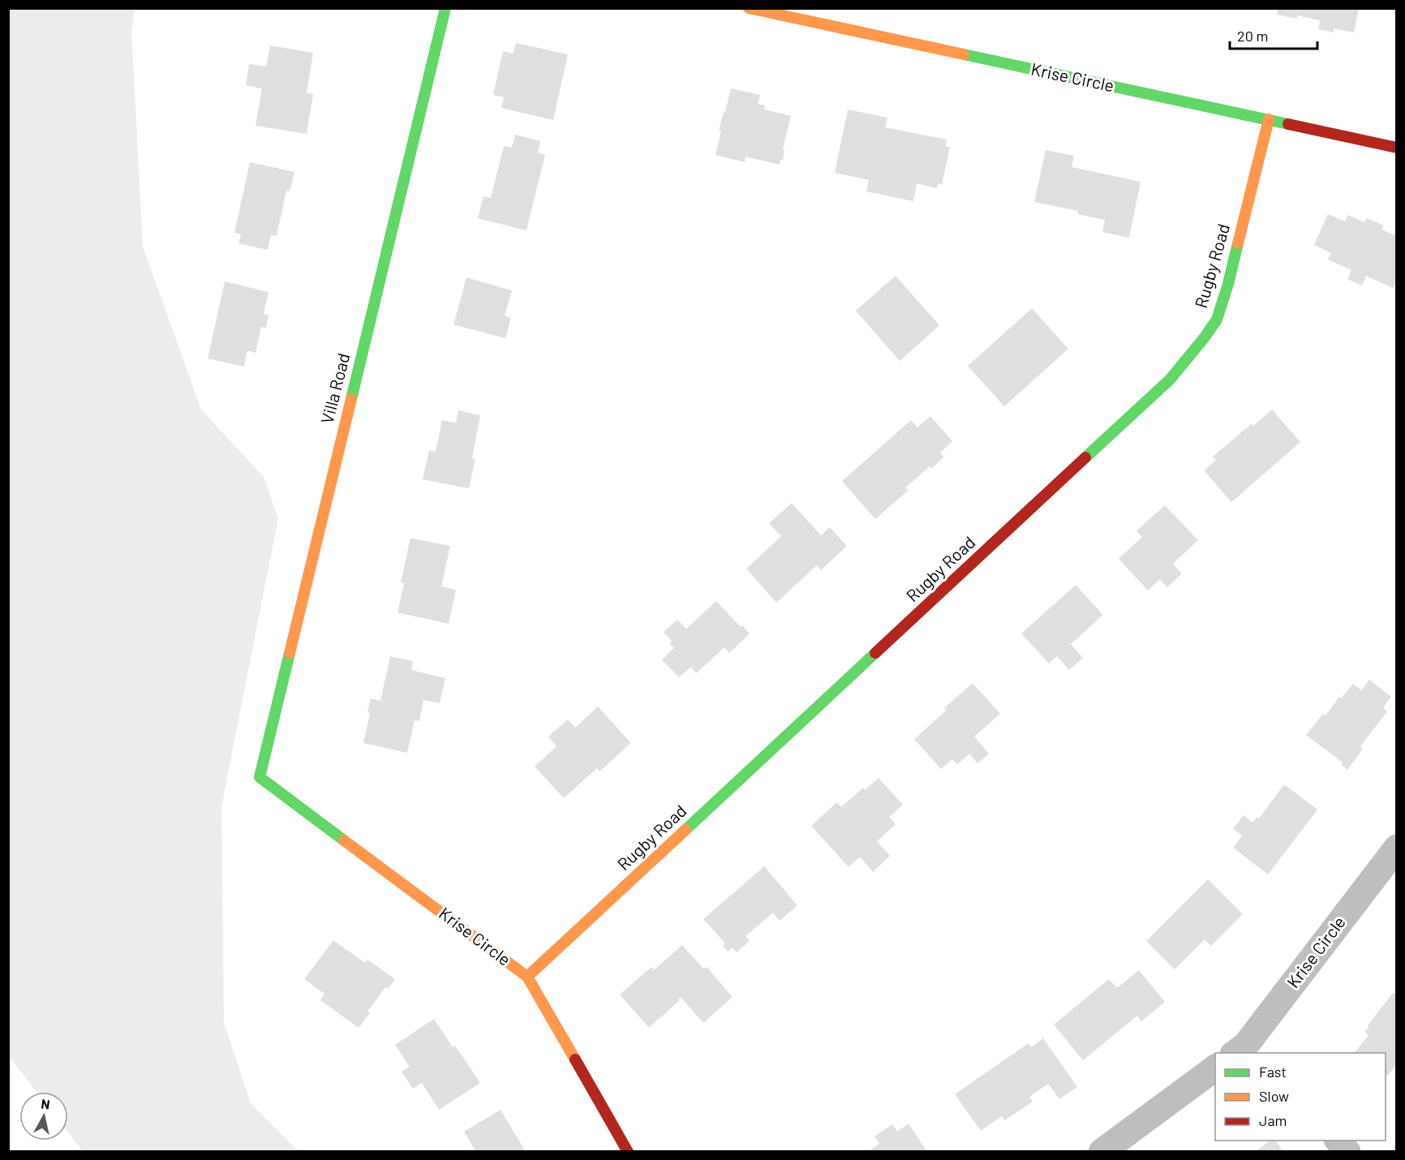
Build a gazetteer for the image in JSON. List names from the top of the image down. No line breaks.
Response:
{"streets":{"street":["Krise Circle","Rugby Road","Villa Road"]},"crossings":[["Krise Circle","Rugby Road"],["Krise Circle","Villa Road"]],"legend":["Fast","Slow","Jam"],"scale_bar":"20 m","north":"top"}
